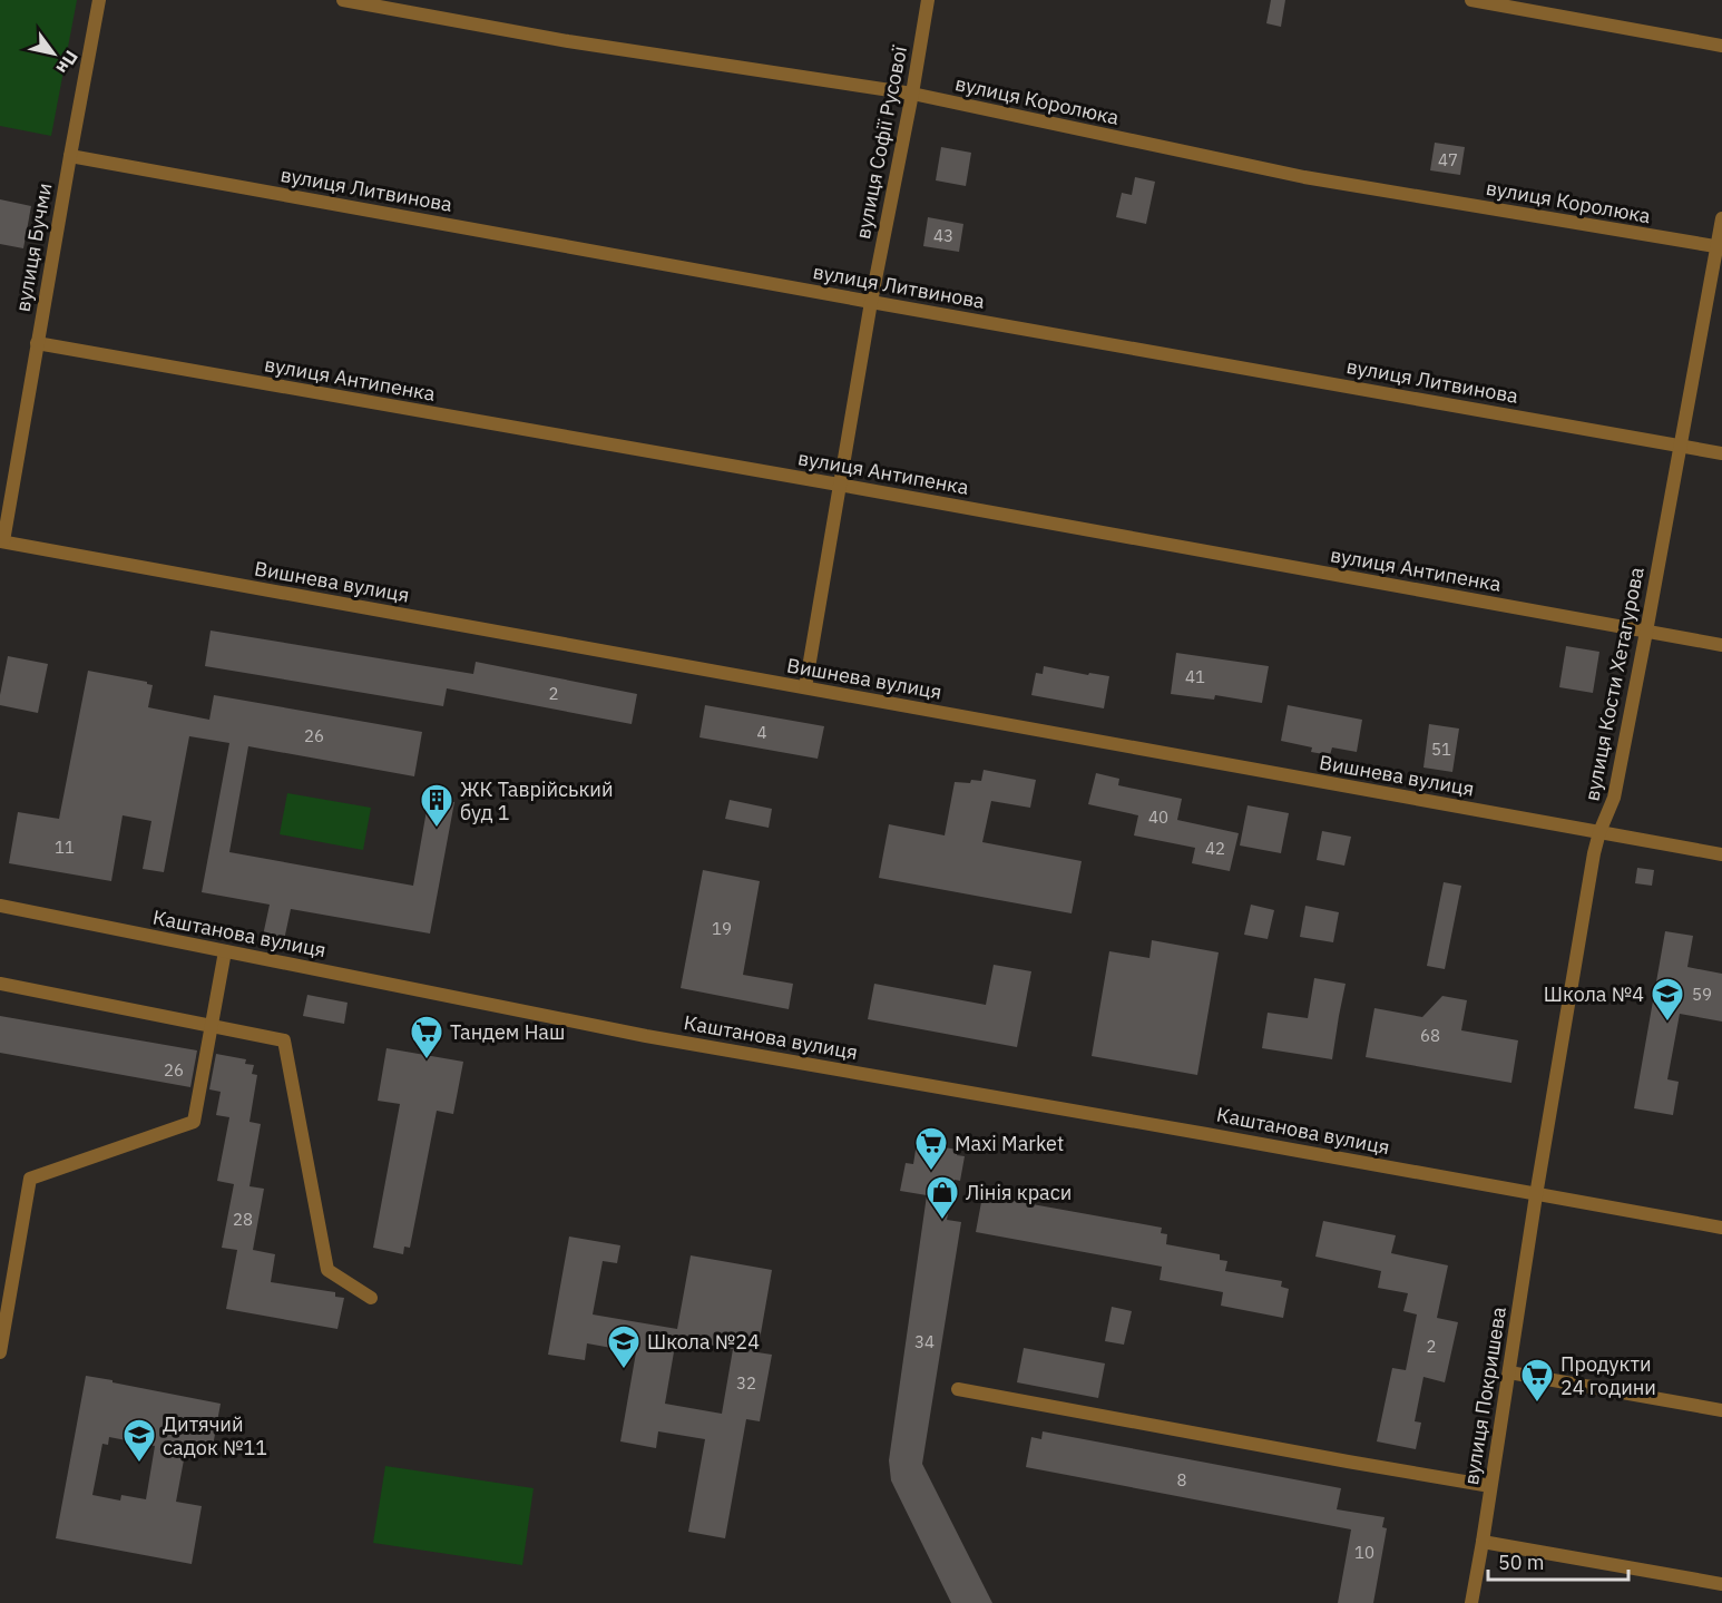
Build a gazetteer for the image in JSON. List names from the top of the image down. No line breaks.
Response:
{"streets":{"street":["вулиця Королюка","вулиця Софії Русової","вулиця Литвинова","вулиця Бучми","вулиця Антипенка","Вишнева вулиця","вулиця Кости Хетагурова","Каштанова вулиця","вулиця Покришева"]},"crossings":[["вулиця Королюка","вулиця Софії Русової"],["вулиця Королюка","вулиця Кости Хетагурова"],["вулиця Софії Русової","вулиця Литвинова"],["вулиця Софії Русової","вулиця Антипенка"],["вулиця Софії Русової","Вишнева вулиця"],["вулиця Литвинова","вулиця Бучми"],["вулиця Литвинова","вулиця Кости Хетагурова"],["вулиця Бучми","вулиця Антипенка"],["вулиця Бучми","Вишнева вулиця"],["вулиця Антипенка","вулиця Кости Хетагурова"],["Вишнева вулиця","вулиця Кости Хетагурова"],["вулиця Кости Хетагурова","Каштанова вулиця"],["вулиця Кости Хетагурова","вулиця Покришева"],["Каштанова вулиця","вулиця Покришева"]],"places":{"building":["ЖК Таврійський буд 1"],"school or university":["Школа №4","Школа №24","Дитячий садок №11"],"supermarket":["Тандем Наш","Maxi Market","Продукти 24 години"],"shop":["Лінія краси"]},"house_numbers":["47","43","41","2","4","26","51","40","11","42","19","59","68","26","28","34","2","32","8","10"],"scale_bar":"50 m","north":"bottom right"}
